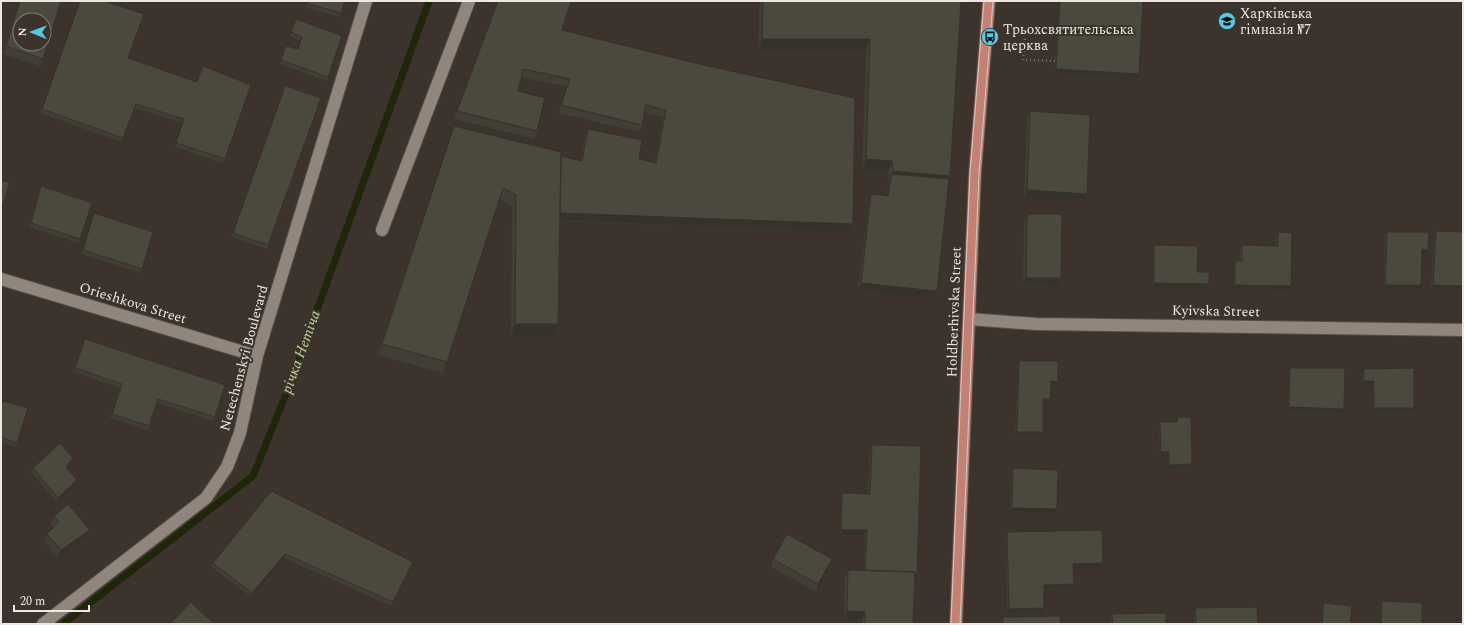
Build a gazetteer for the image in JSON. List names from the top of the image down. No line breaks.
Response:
{"streets":{"main road":["Holdberhivska Street"],"street":["Orieshkova Street","Kyivska Street","Netechenskyi Boulevard"]},"crossings":[["Orieshkova Street","Netechenskyi Boulevard"],["Kyivska Street","Holdberhivska Street"]],"water":["річка Нетіча"],"places":{"school or university":["Харківська гімназія №7"],"bus stop":["Трьохсвятительська церква"]},"scale_bar":"20 m","north":"left"}
